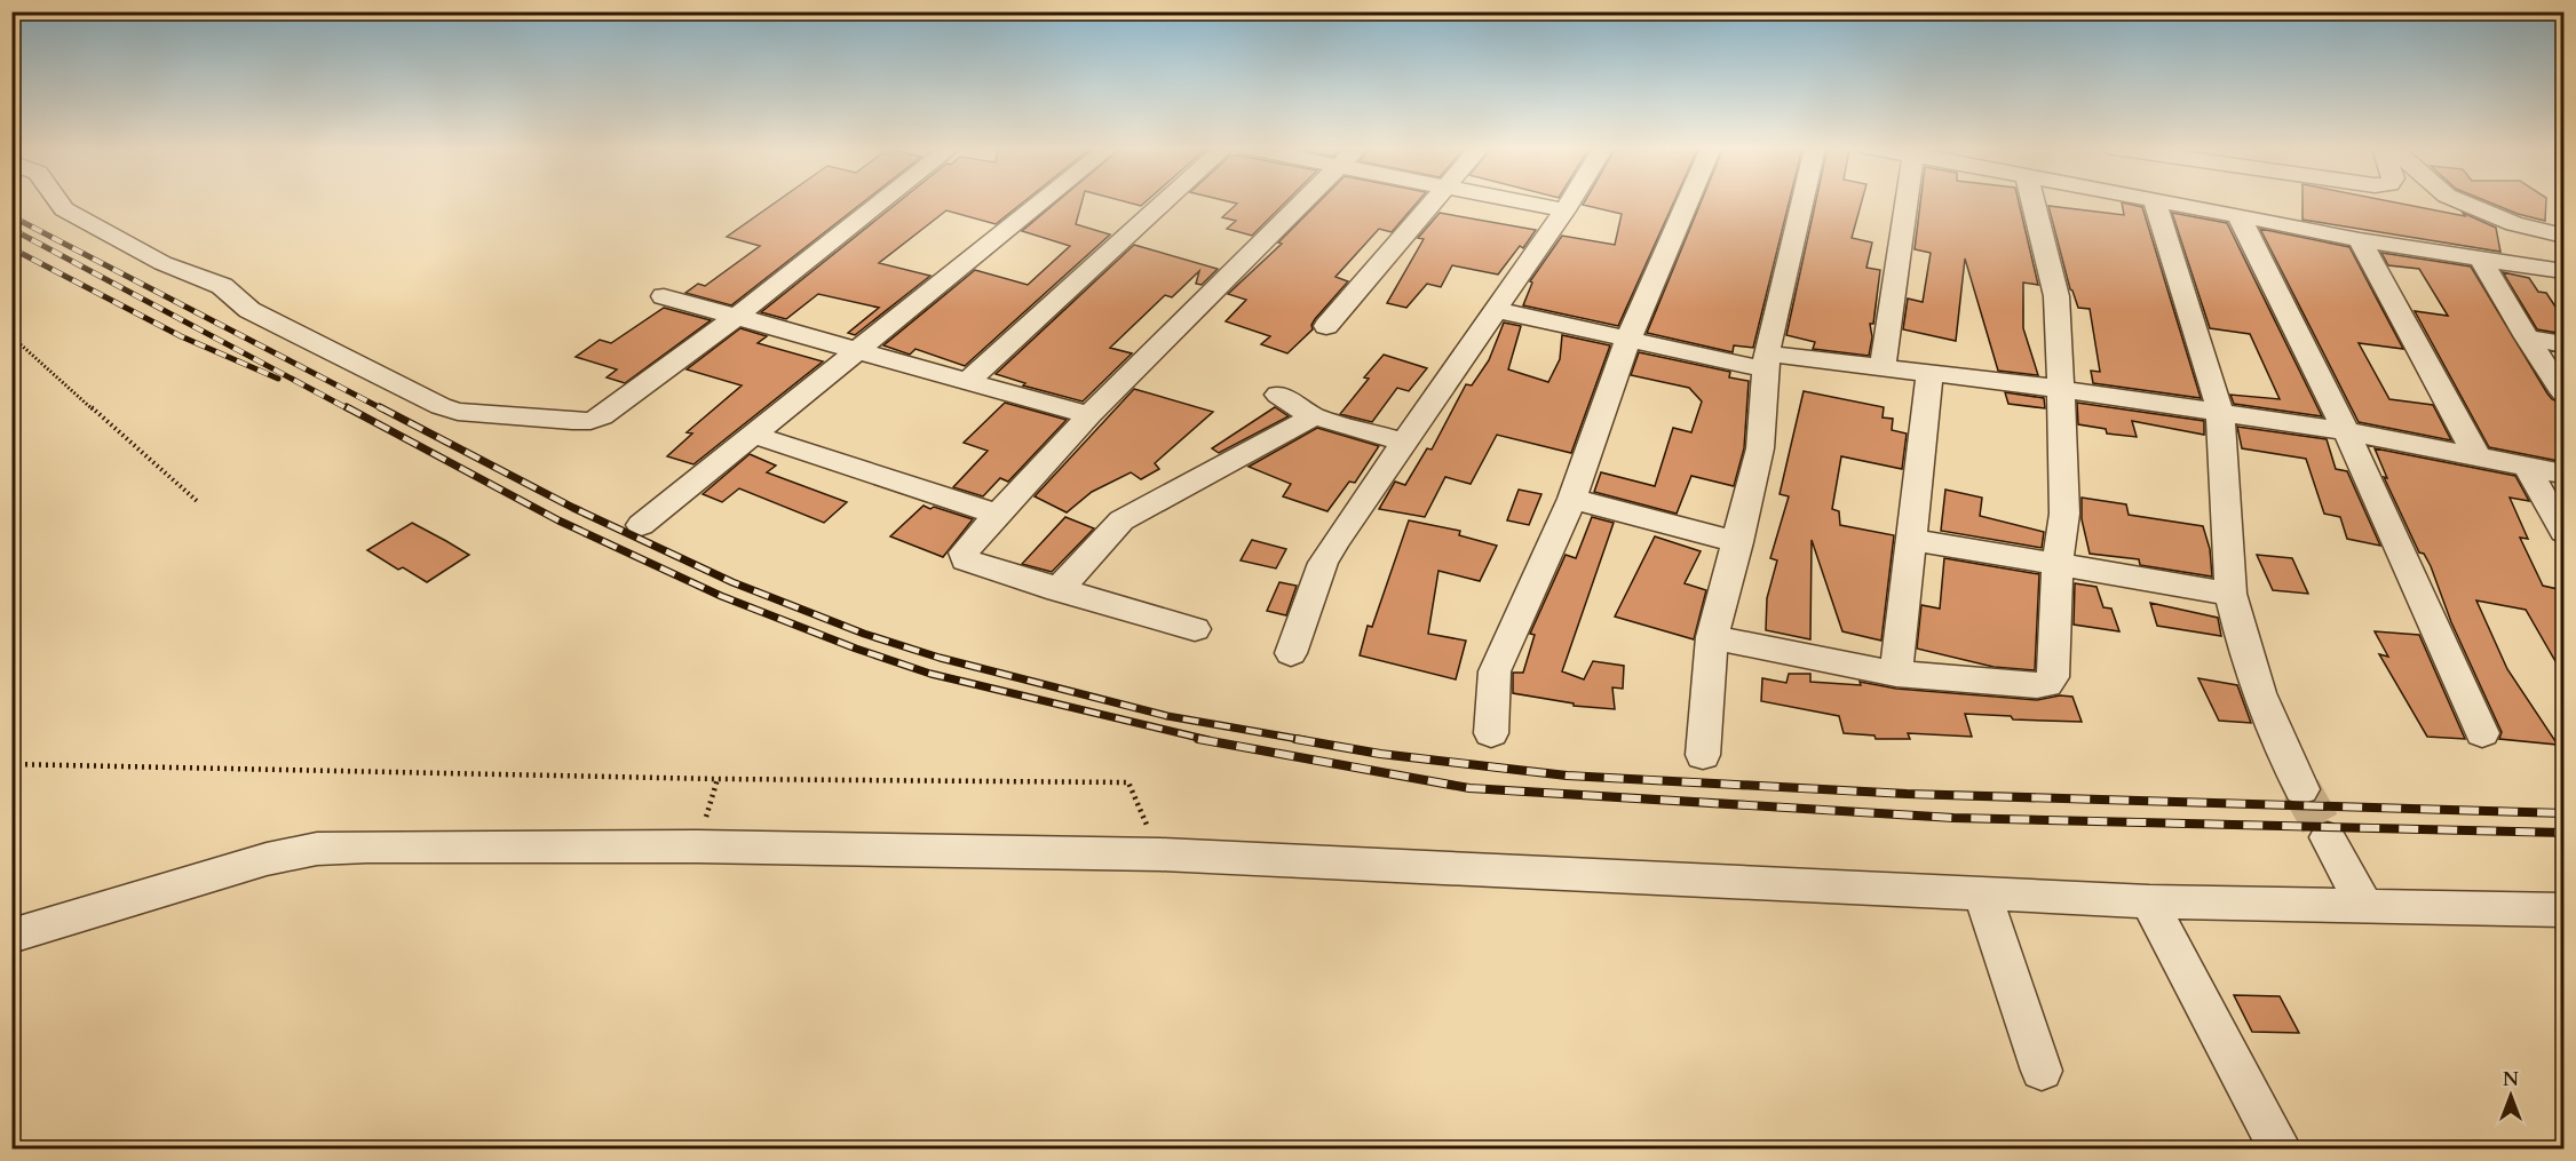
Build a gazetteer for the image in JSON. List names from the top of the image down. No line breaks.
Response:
{"north":"top"}
